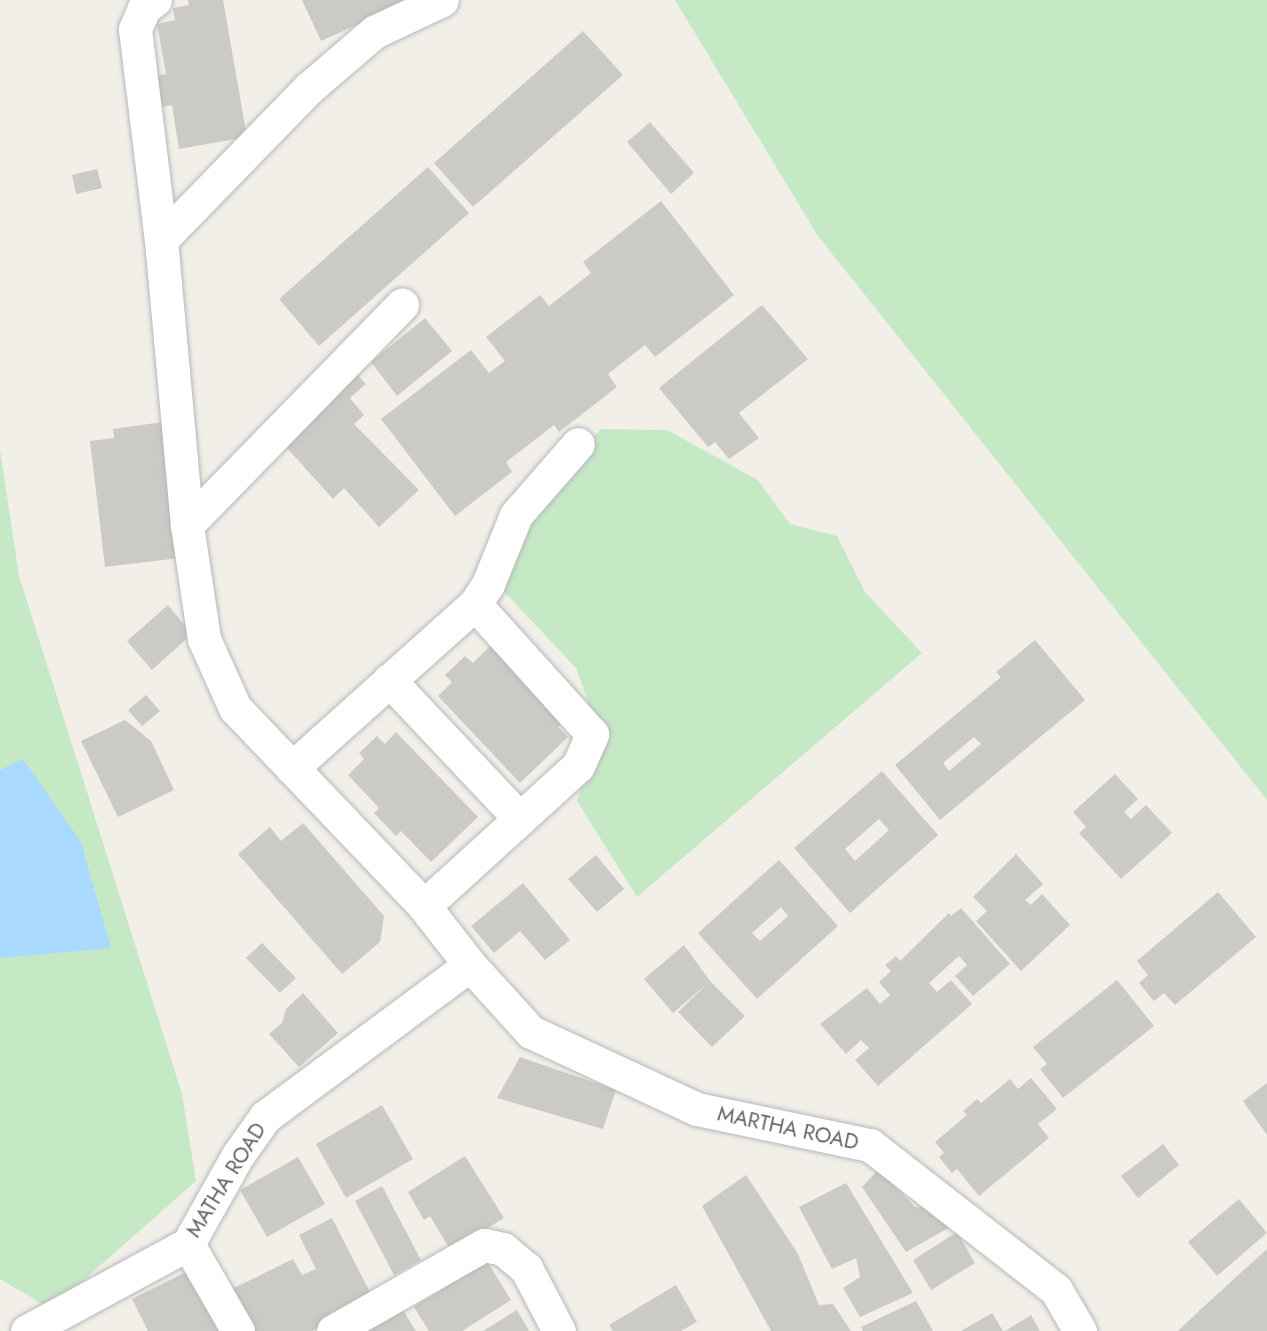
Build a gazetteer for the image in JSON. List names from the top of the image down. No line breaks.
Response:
{"streets":{"street":["MARTHA ROAD","MATHA ROAD"]},"crossings":[["MARTHA ROAD","MATHA ROAD"]]}
